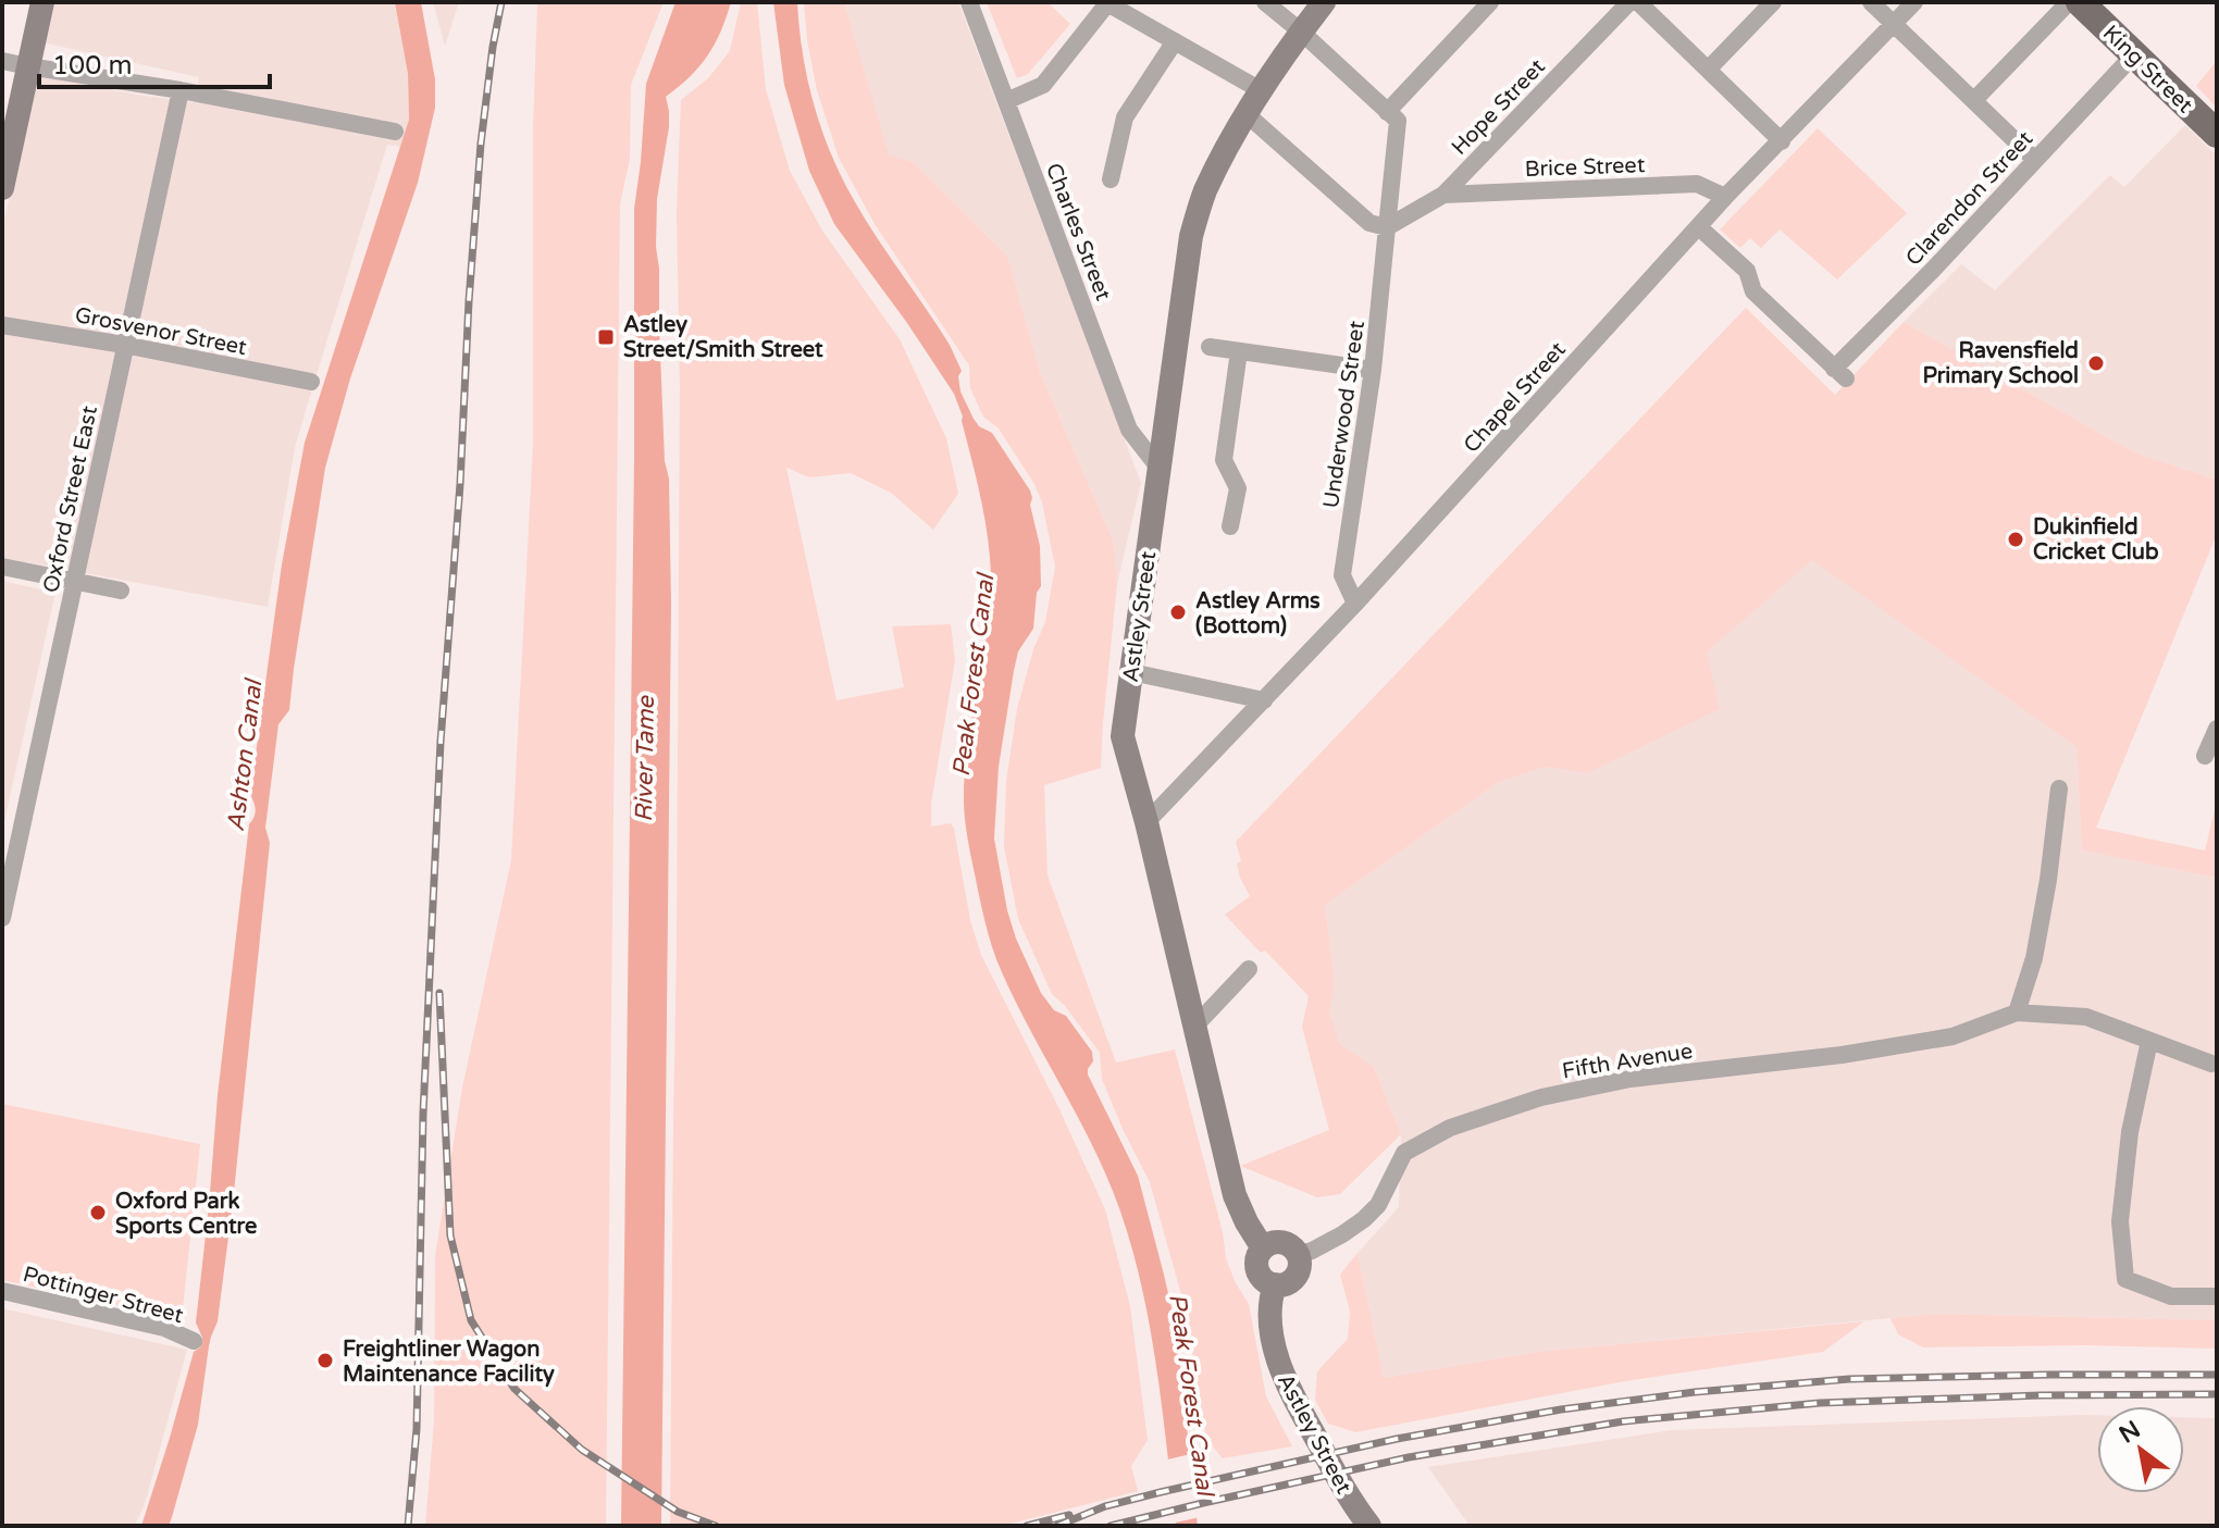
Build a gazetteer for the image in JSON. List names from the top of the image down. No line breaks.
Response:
{"streets":{"main road":["King Street","Astley Street"],"street":["Hope Street","Brice Street","Clarendon Street","Charles Street","Grosvenor Street","Chapel Street","Underwood Street","Oxford Street East","Fifth Avenue","Pottinger Street"]},"crossings":[["King Street","Clarendon Street"],["Hope Street","Brice Street"],["Hope Street","Underwood Street"],["Brice Street","Chapel Street"],["Clarendon Street","Chapel Street"],["Charles Street","Astley Street"],["Grosvenor Street","Oxford Street East"],["Chapel Street","Underwood Street"],["Chapel Street","Astley Street"],["Astley Street","Fifth Avenue"]],"water":["Peak Forest Canal","Ashton Canal","River Tame"],"places":{"transit":["Astley Street/Smith Street"],"other":["Ravensfield Primary School","Dukinfield Cricket Club","Astley Arms (Bottom)","Oxford Park Sports Centre","Freightliner Wagon Maintenance Facility"]},"scale_bar":"100 m","north":"top left"}
